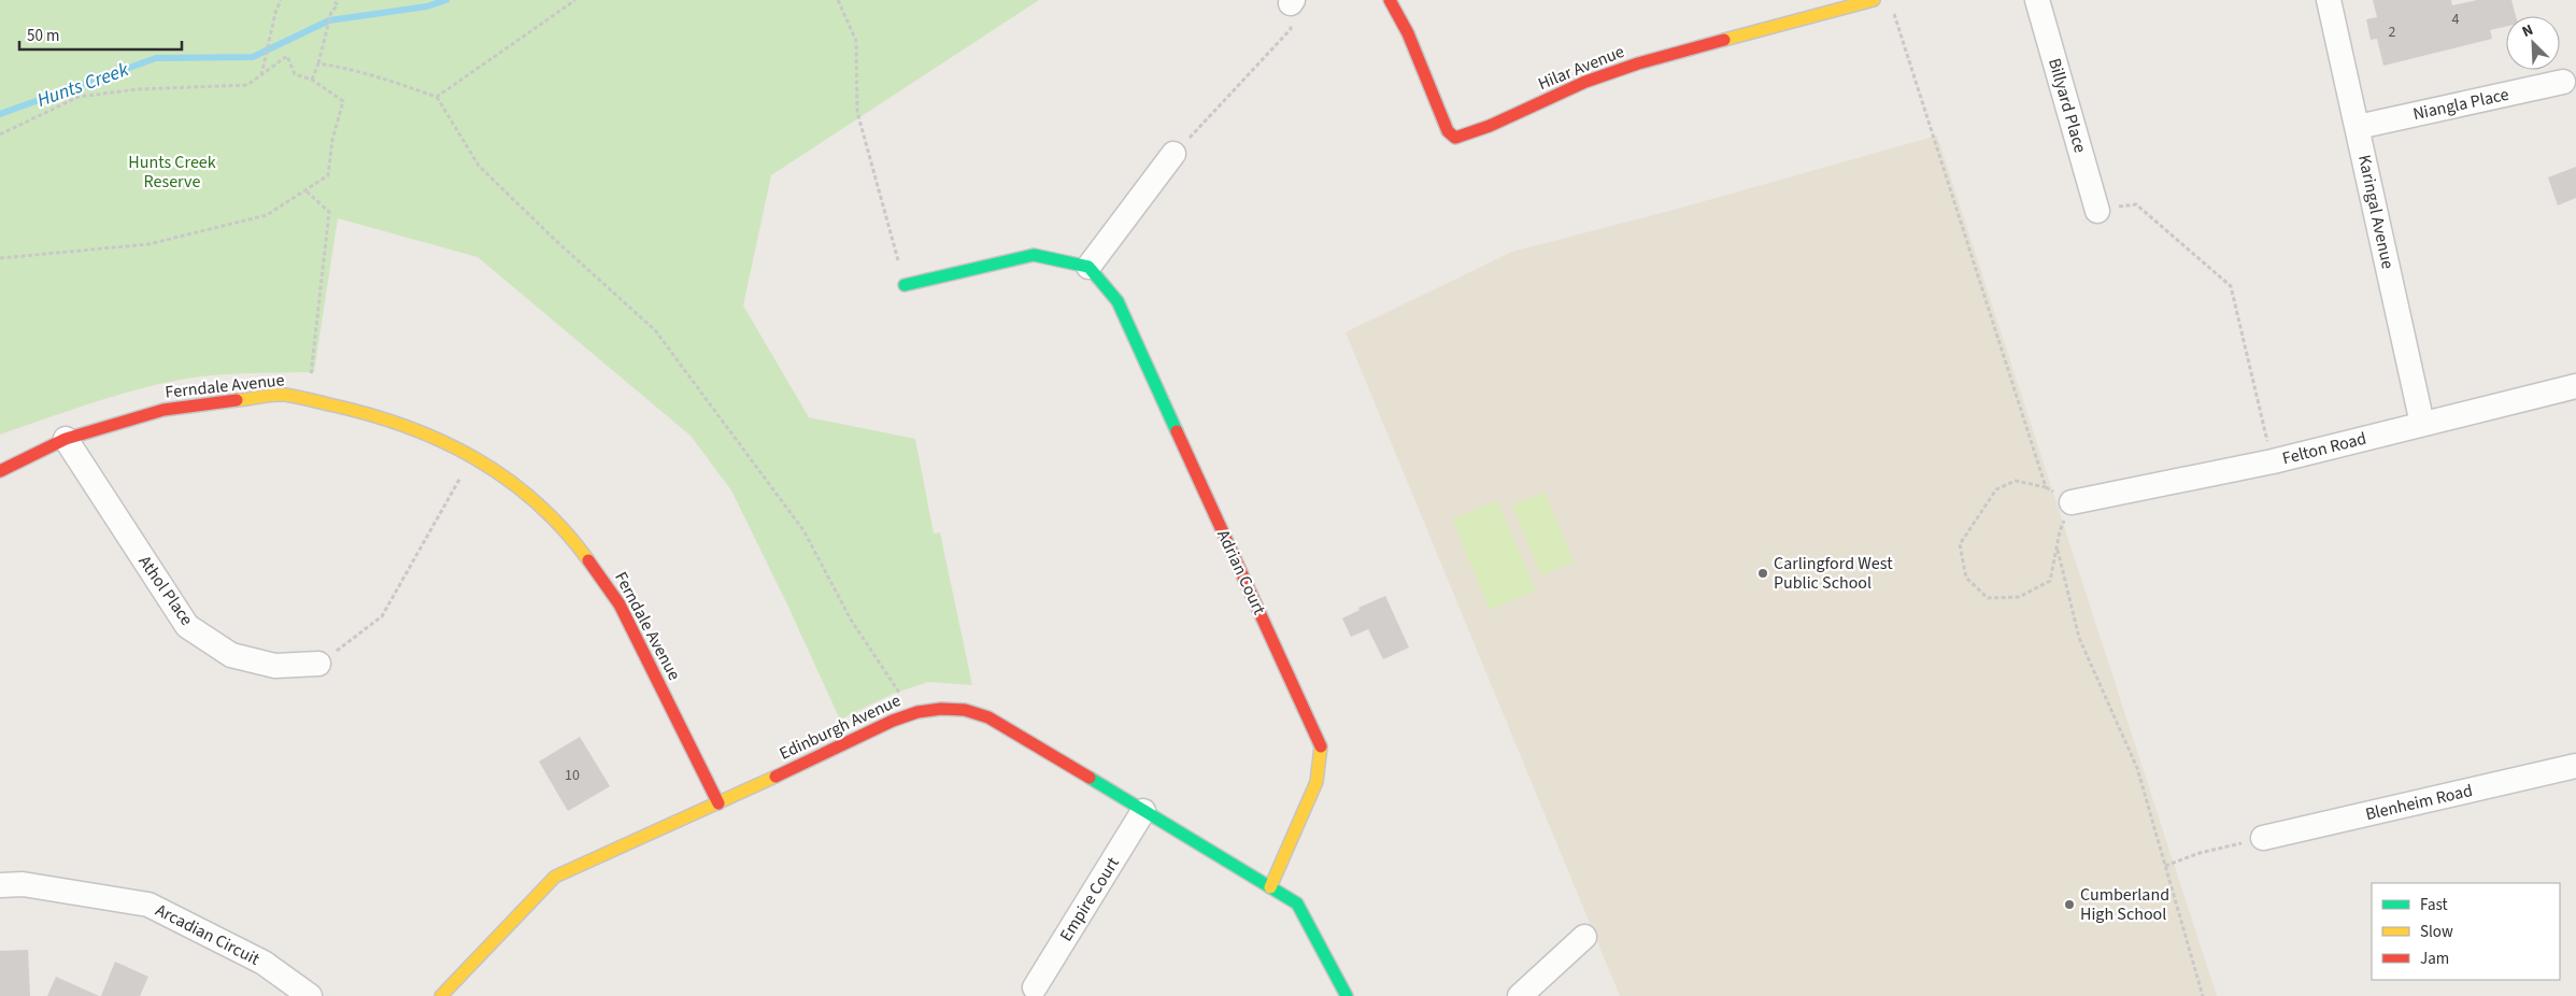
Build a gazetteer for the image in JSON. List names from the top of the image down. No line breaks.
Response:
{"streets":{"street":["Hilar Avenue","Niangla Place","Billyard Place","Karingal Avenue","Ferndale Avenue","Felton Road","Adrian Court","Athol Place","Edinburgh Avenue","Blenheim Road","Empire Court","Arcadian Circuit"]},"crossings":[["Niangla Place","Karingal Avenue"],["Karingal Avenue","Felton Road"],["Ferndale Avenue","Athol Place"],["Ferndale Avenue","Edinburgh Avenue"],["Adrian Court","Edinburgh Avenue"],["Edinburgh Avenue","Empire Court"]],"water":["Hunts Creek"],"parks":["Hunts Creek Reserve"],"places":["Carlingford West Public School","Cumberland High School"],"house_numbers":["4","2","10"],"legend":["Fast","Slow","Jam"],"scale_bar":"50 m","north":"top left"}
